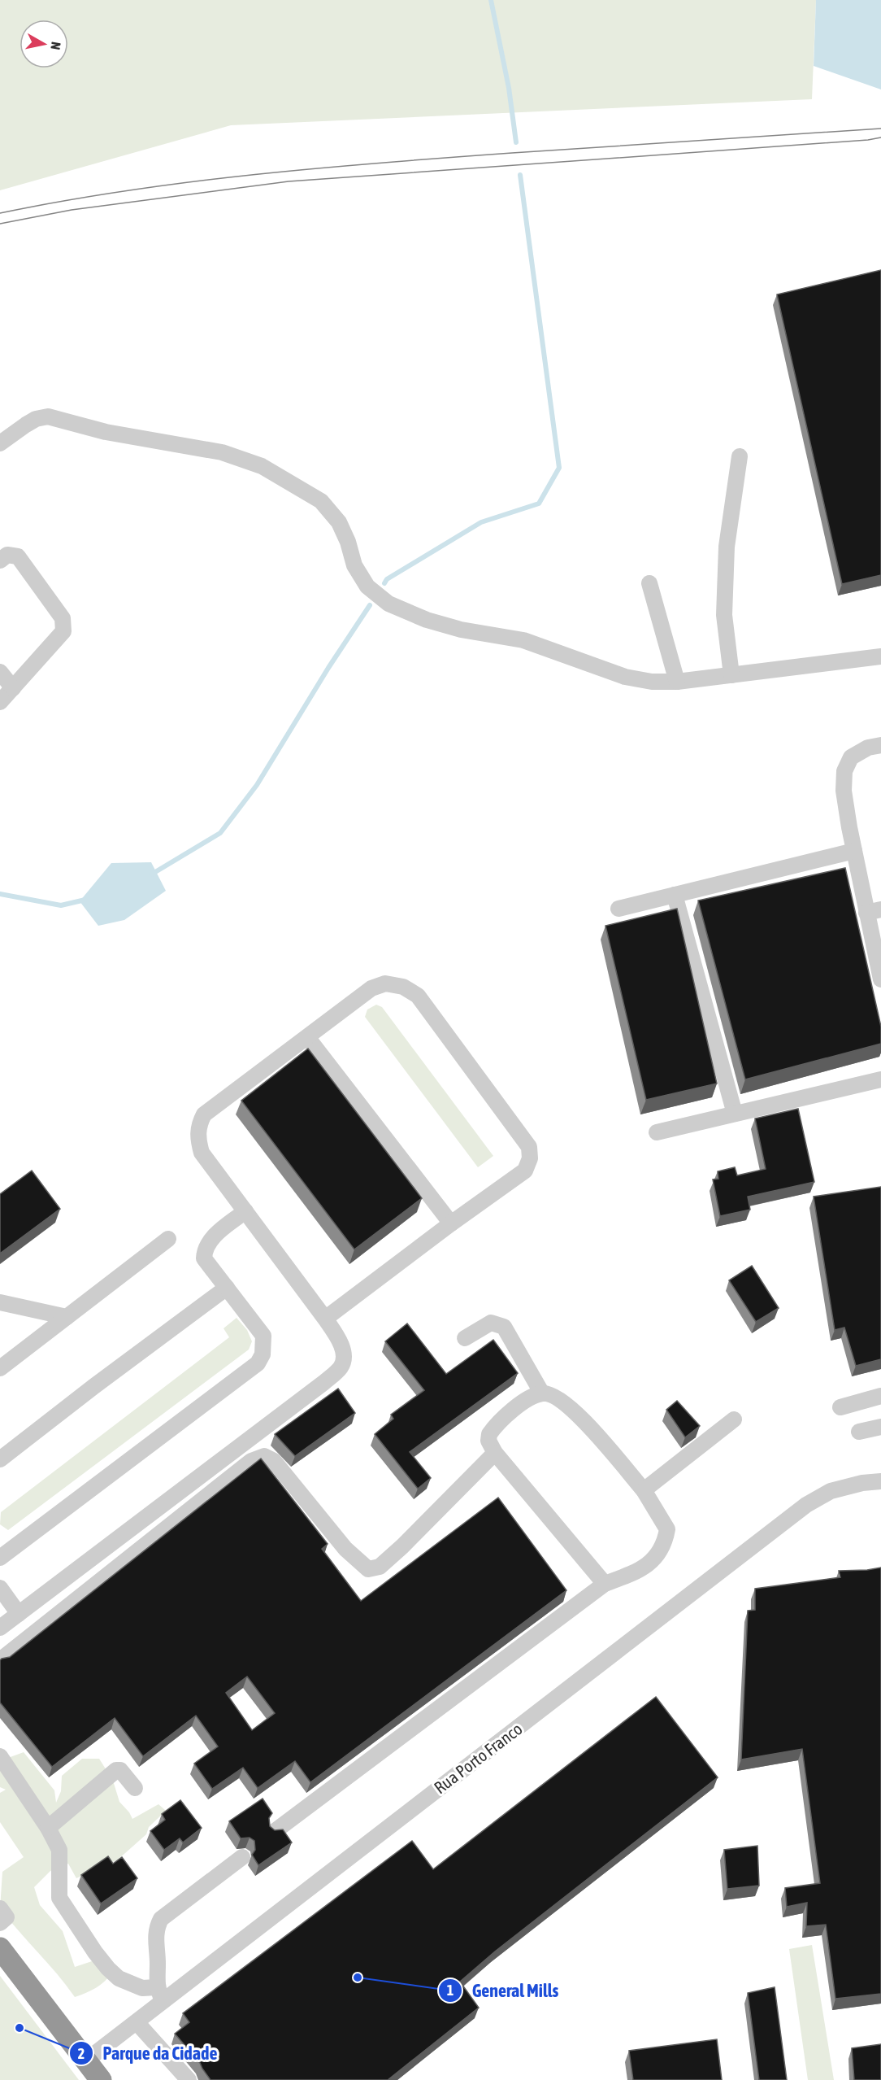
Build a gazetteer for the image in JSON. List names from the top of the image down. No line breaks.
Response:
{"streets":{"street":["Rua Porto Franco"]},"places":["General Mills","Parque da Cidade"],"north":"right"}
